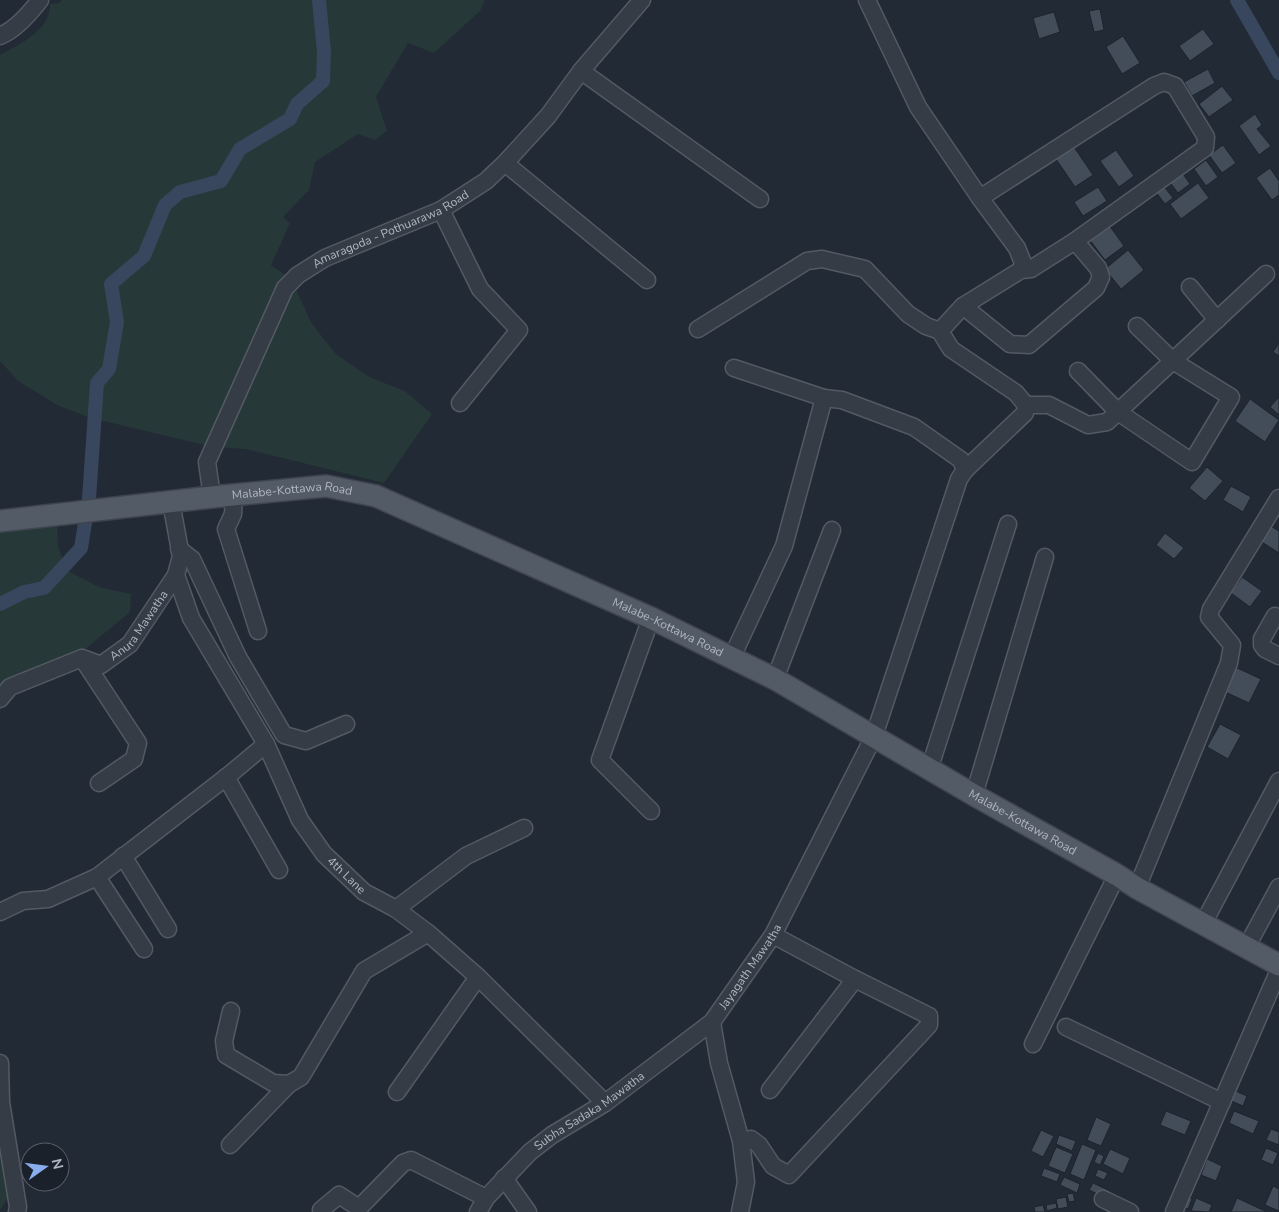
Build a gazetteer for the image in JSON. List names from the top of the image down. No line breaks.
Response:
{"streets":{"main road":["Malabe-Kottawa Road"],"street":["Amaragoda - Pothuarawa Road","Anura Mawatha","4th Lane","Jayagath Mawatha","Subha Sadaka Mawatha"]},"crossings":[["Amaragoda - Pothuarawa Road","Malabe-Kottawa Road"],["Malabe-Kottawa Road","Anura Mawatha"],["Malabe-Kottawa Road","Jayagath Mawatha"],["Anura Mawatha","4th Lane"],["4th Lane","Subha Sadaka Mawatha"],["Jayagath Mawatha","Subha Sadaka Mawatha"]],"north":"right"}
